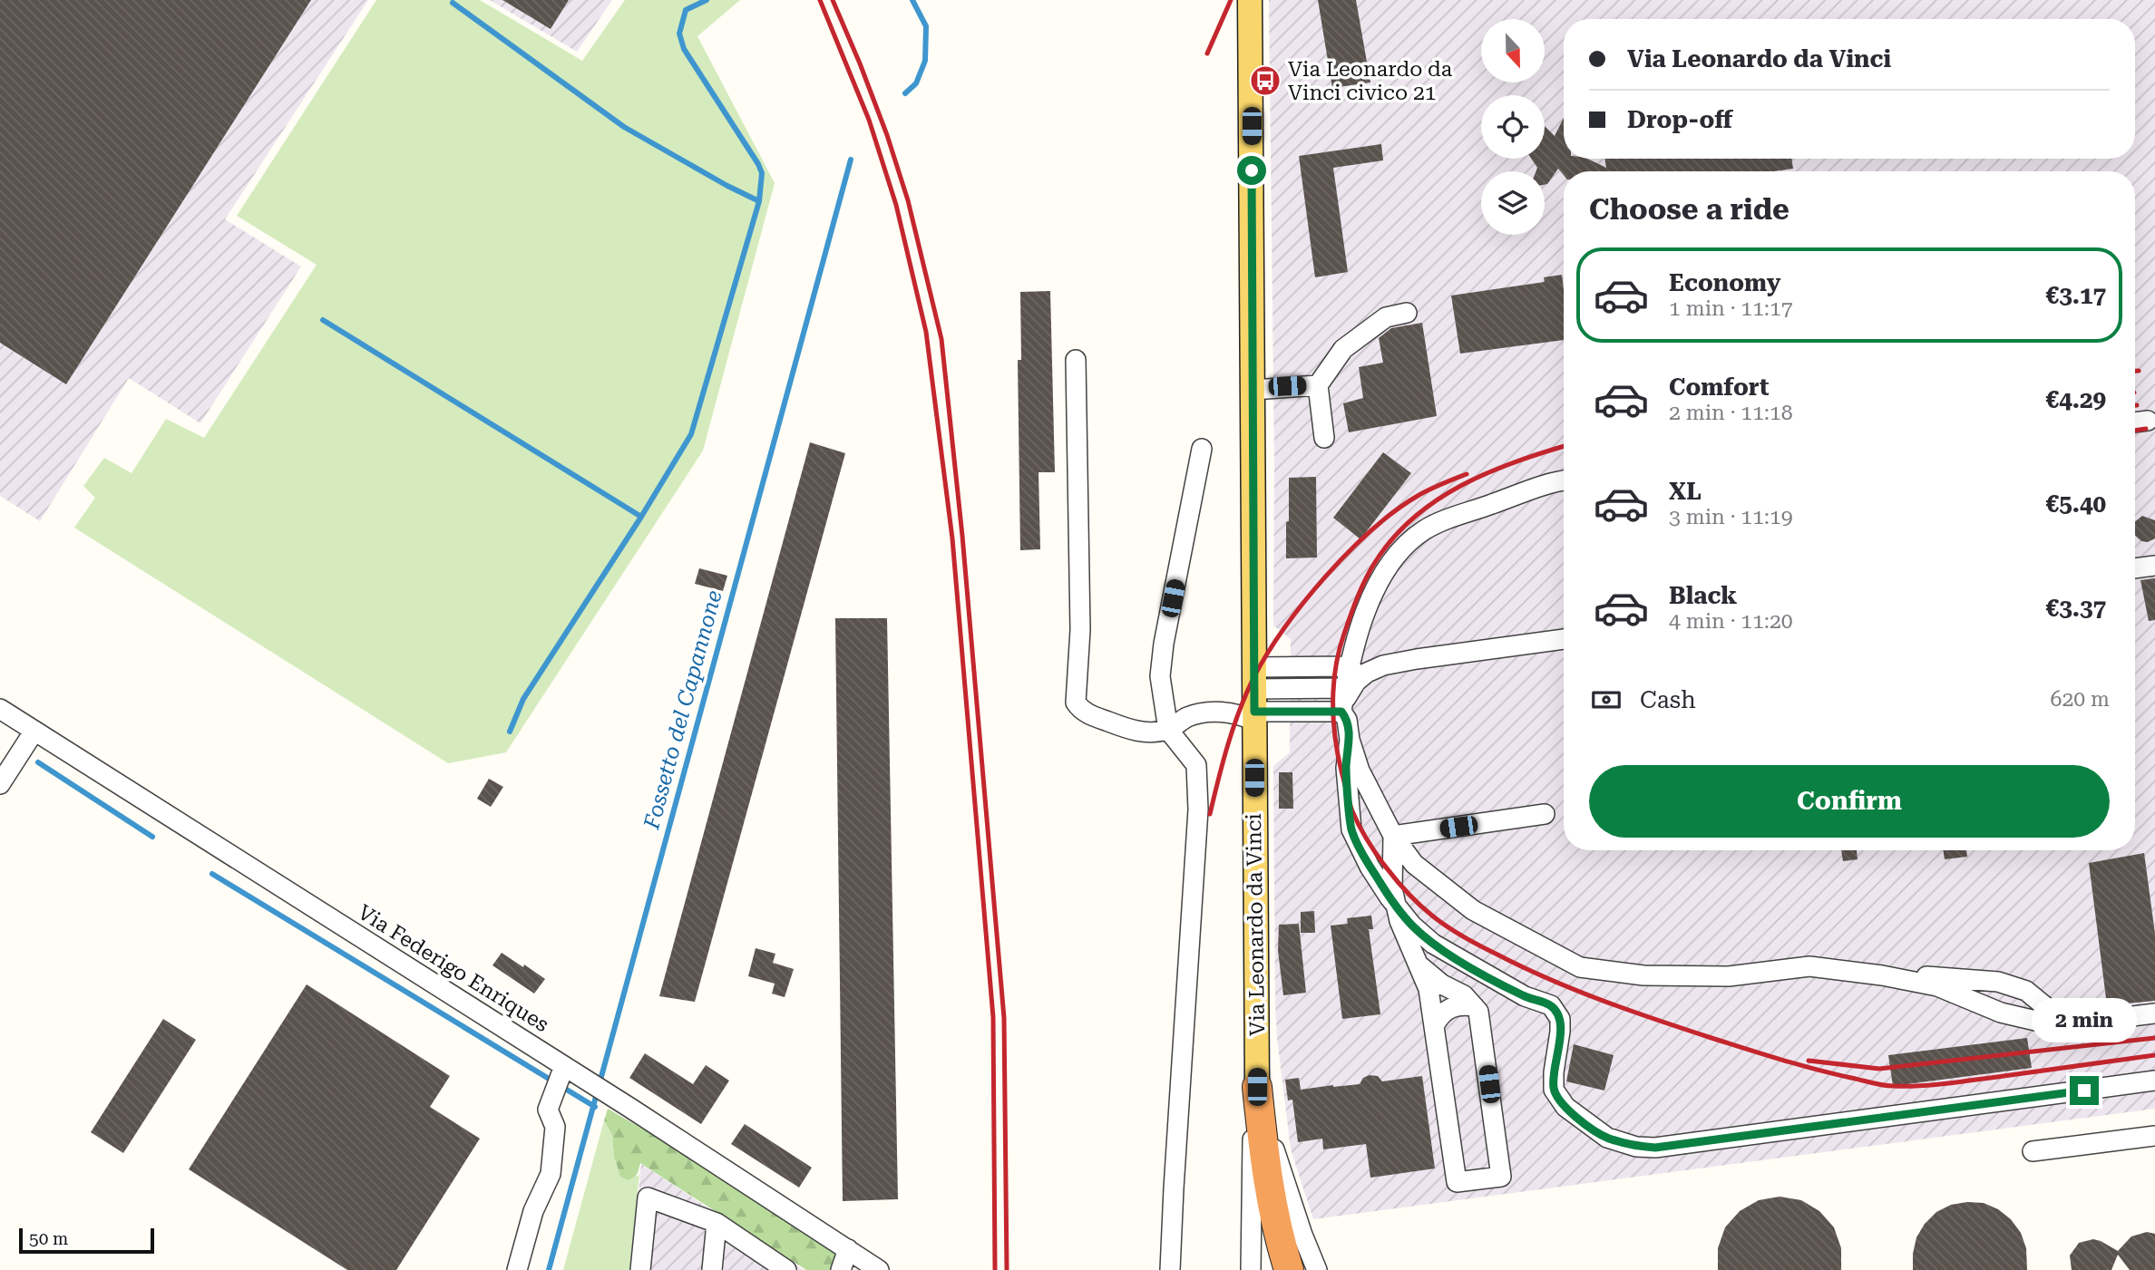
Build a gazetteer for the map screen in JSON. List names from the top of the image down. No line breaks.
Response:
{"streets":{"main road":["Via Leonardo da Vinci"],"street":["Via Federigo Enriques"]},"water":["Fossetto del Capannone"],"places":{"bus stop":["Via Leonardo da Vinci civico 21"]},"scale_bar":"50 m","north":"bottom","page":{"banner":["Via Leonardo da Vinci","Drop-off"],"heading":"Choose a ride","list":[{"name":"Economy","note":"1 min · 11:17","value":"€3.17"},{"name":"Comfort","note":"2 min · 11:18","value":"€4.29"},{"name":"XL","note":"3 min · 11:19","value":"€5.40"},{"name":"Black","note":"4 min · 11:20","value":"€3.37"}],"pay":["Cash","620 m"],"buttons":"Confirm","bubble":"2 min","scale":"50 m"}}
